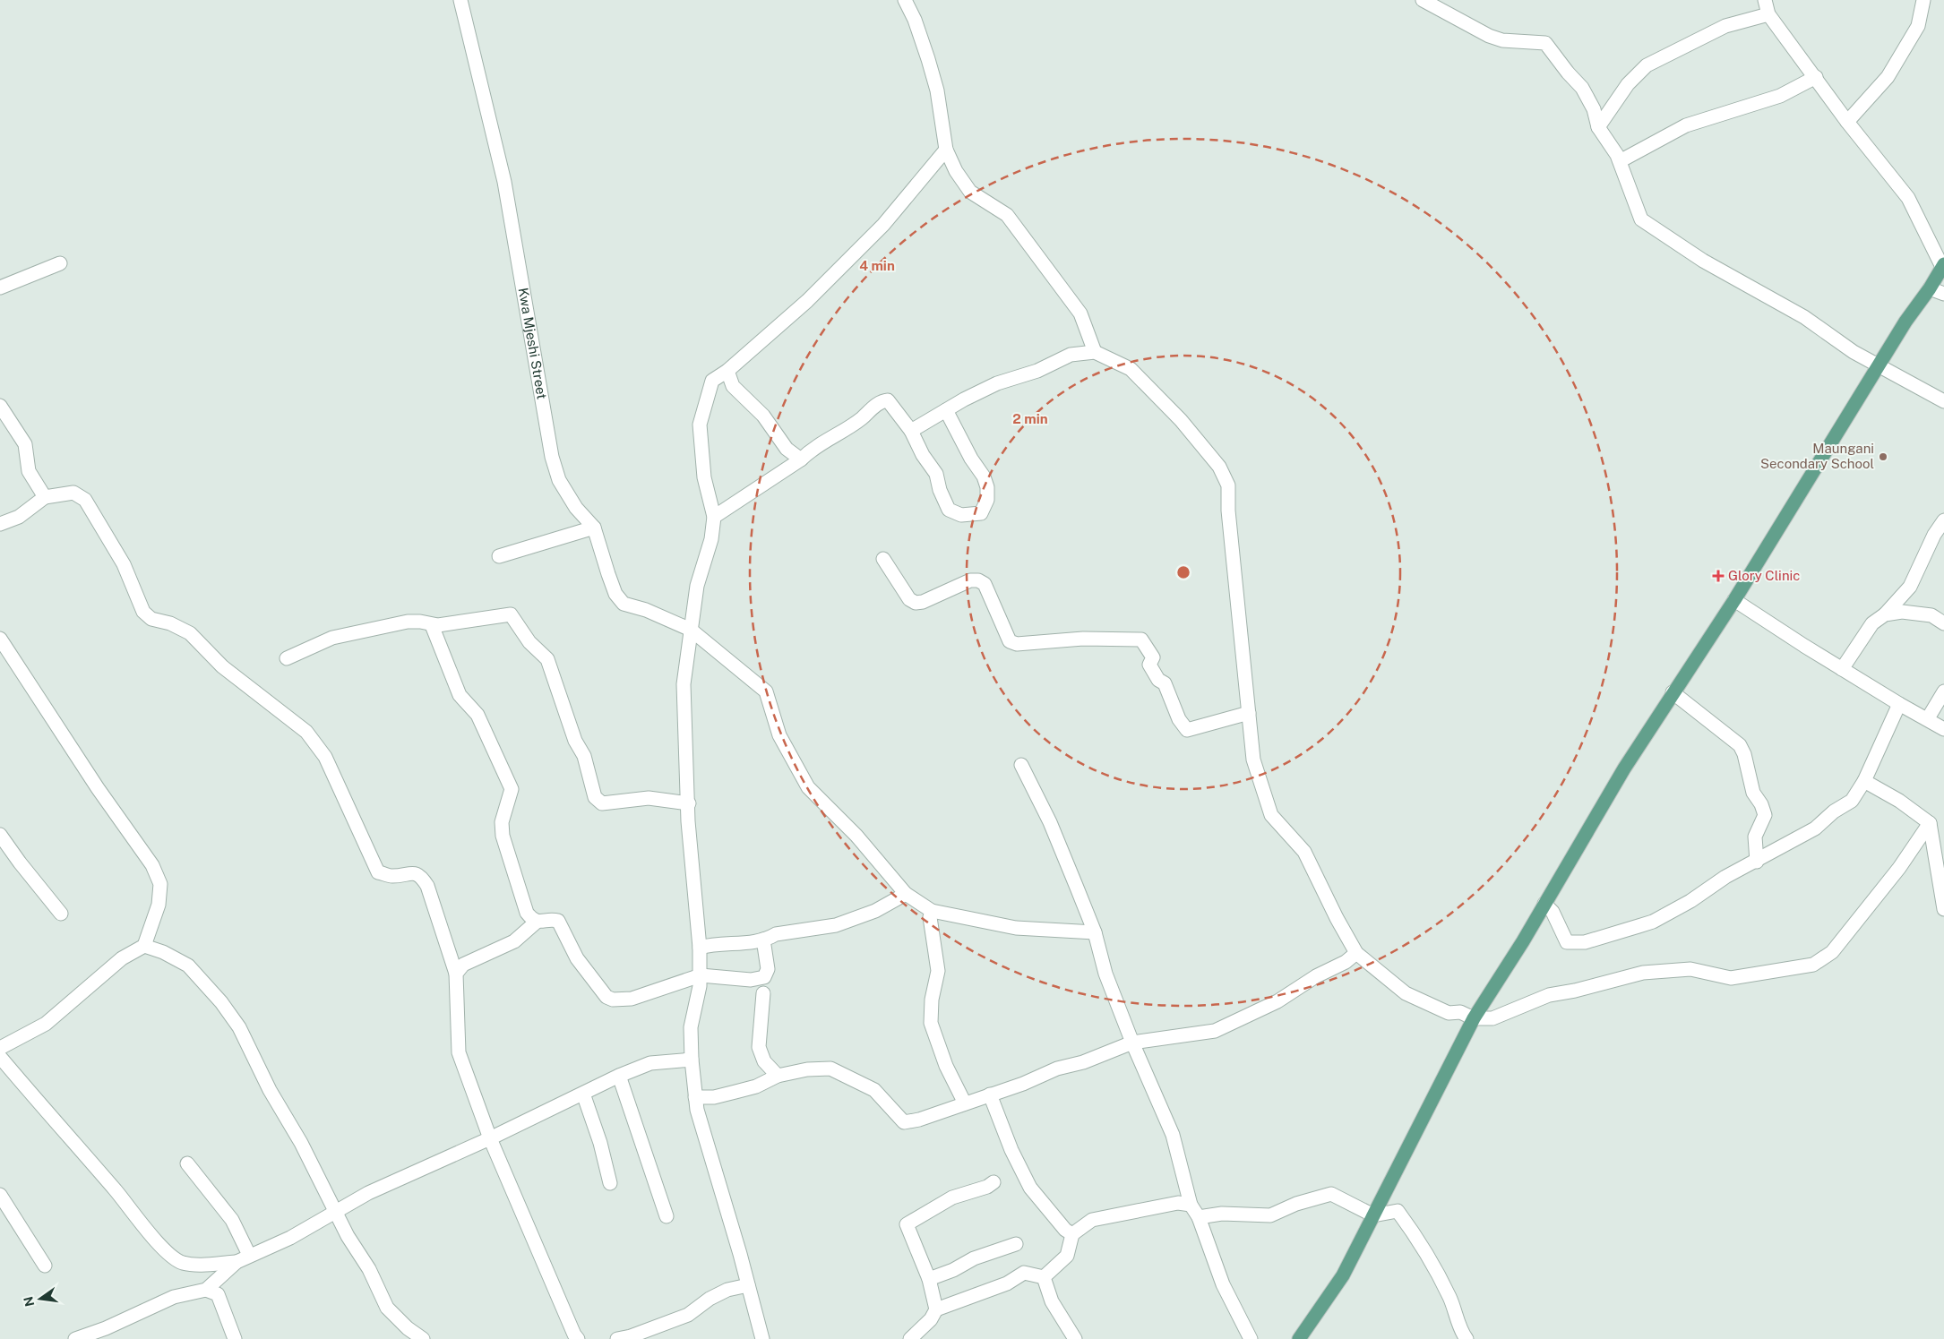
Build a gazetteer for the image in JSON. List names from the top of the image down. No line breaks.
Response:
{"streets":{"street":["Kwa Mjeshi Street"]},"places":{"other":["Maungani Secondary School"],"health":["Glory Clinic"]},"north":"left","rings":["4 min","2 min"]}
